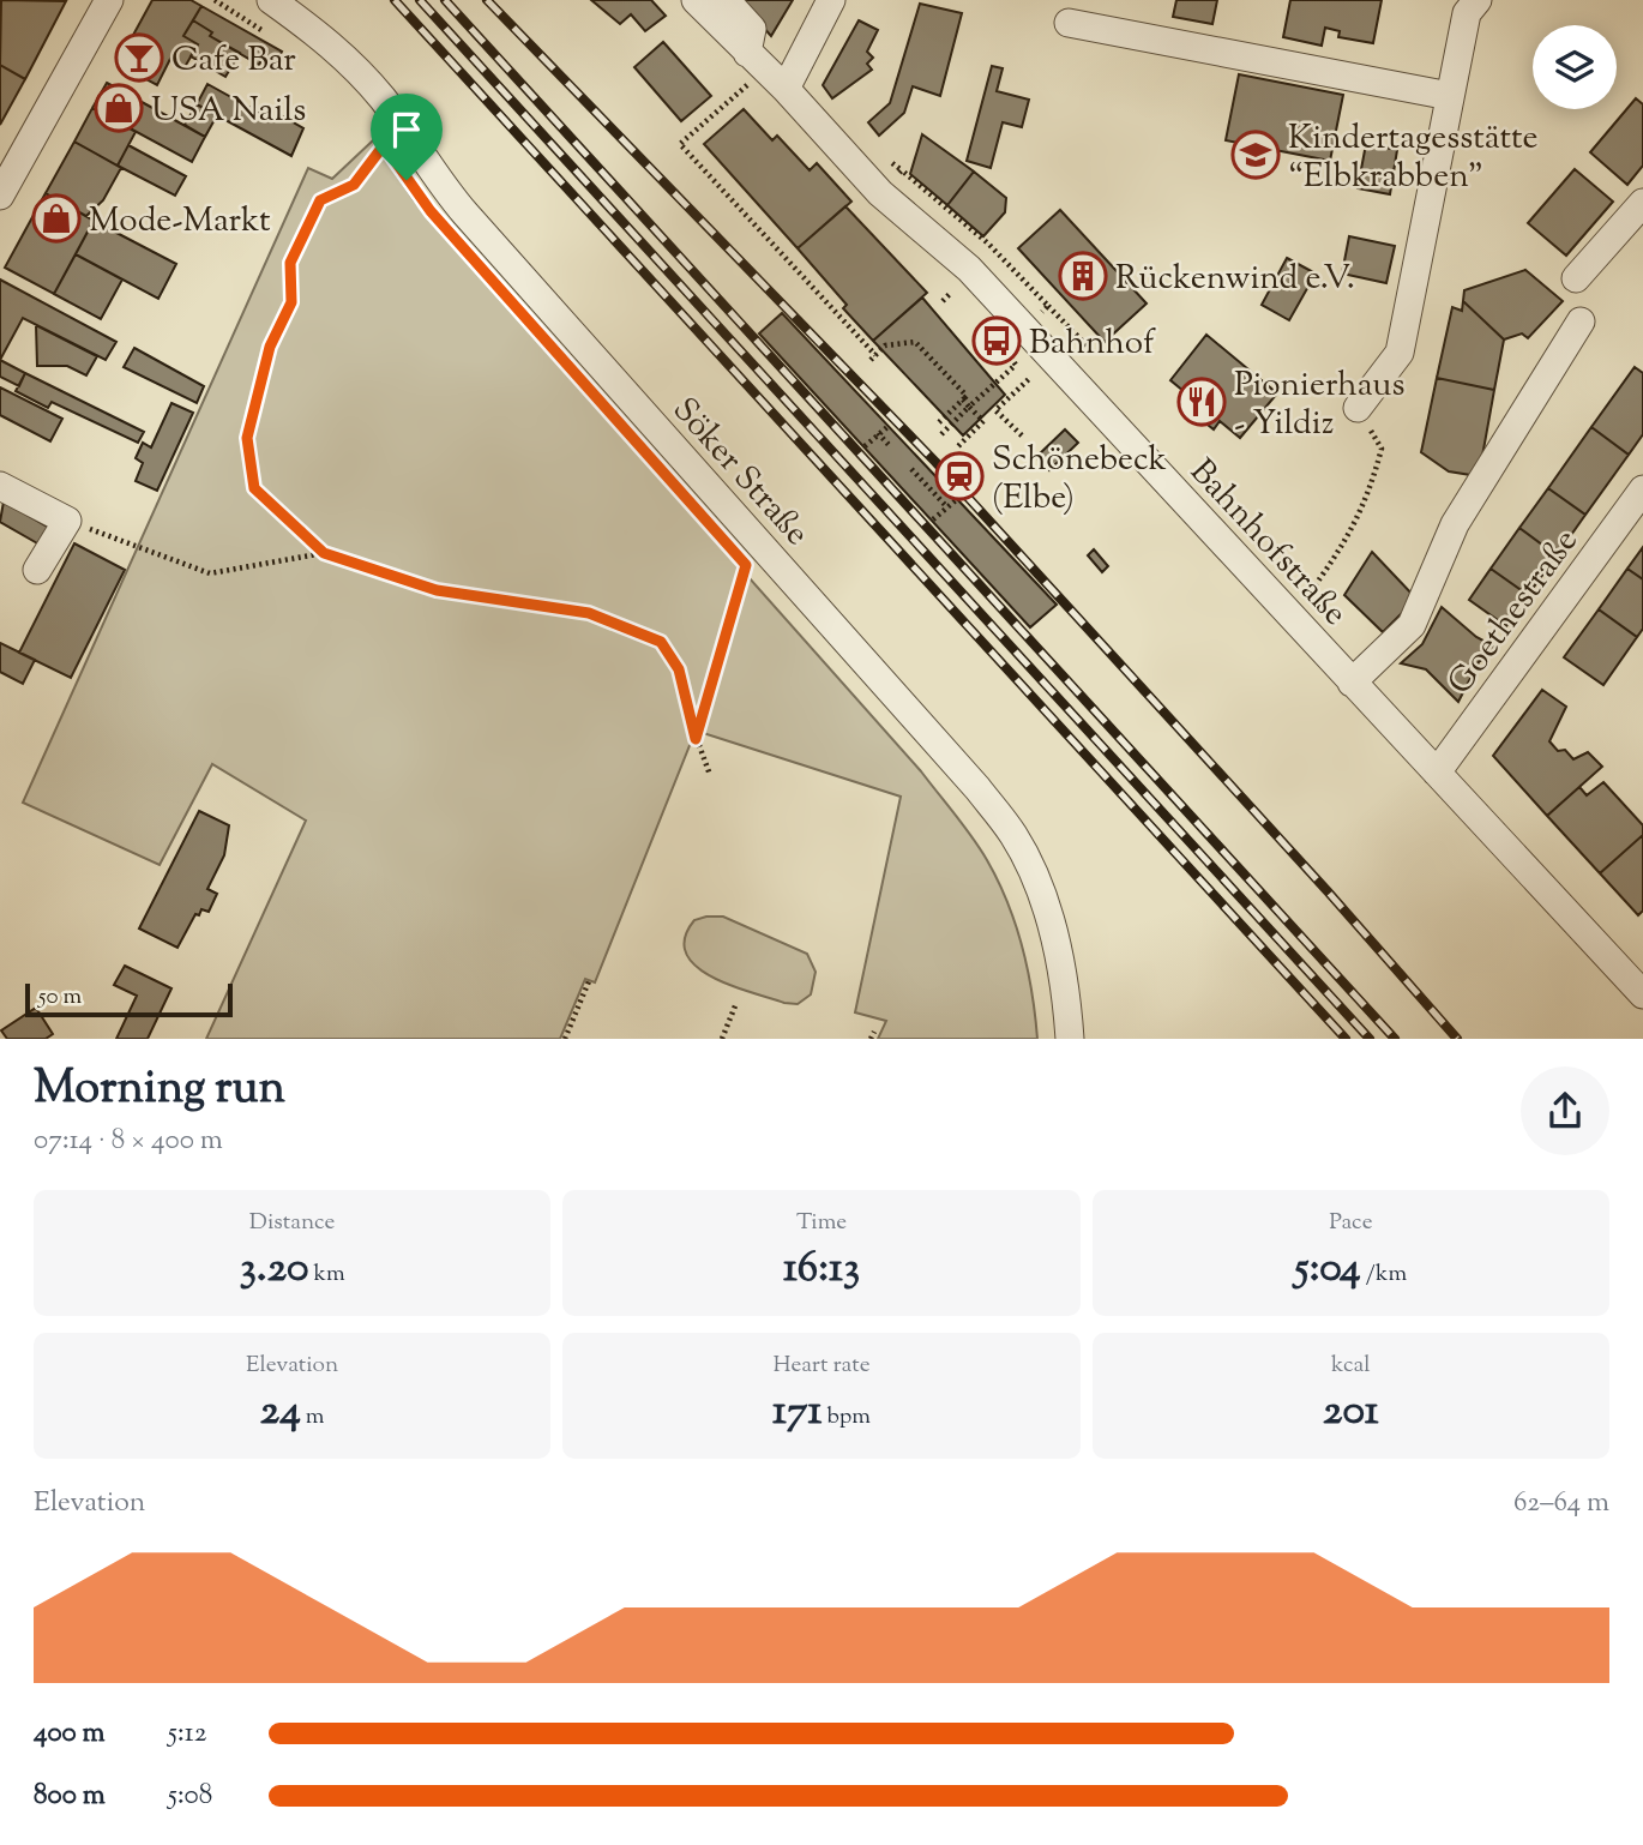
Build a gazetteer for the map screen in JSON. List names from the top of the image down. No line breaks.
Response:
{"streets":{"street":["Söker Straße","Bahnhofstraße","Goethestraße"]},"crossings":[["Bahnhofstraße","Goethestraße"]],"places":{"bar":["Cafe Bar"],"shop":["USA Nails","Mode-Markt"],"school or university":["Kindertagesstätte “Elbkrabben”"],"building":["Rückenwind e.V."],"bus stop":["Bahnhof"],"restaurant":["Pionierhaus - Yildiz"],"station":["Schönebeck (Elbe)"]},"scale_bar":"50 m","page":{"scale":"50 m","heading":["Morning run","07:14 · 8 × 400 m"],"stats":[["Distance","3.20 km"],["Time","16:13"],["Pace","5:04 /km"],["Elevation","24 m"],["Heart rate","171 bpm"],["kcal","201"]],"chart":["Elevation","62–64 m"],"list":[{"name":"400 m","note":"5:12"},{"name":"800 m","note":"5:08"}]}}
